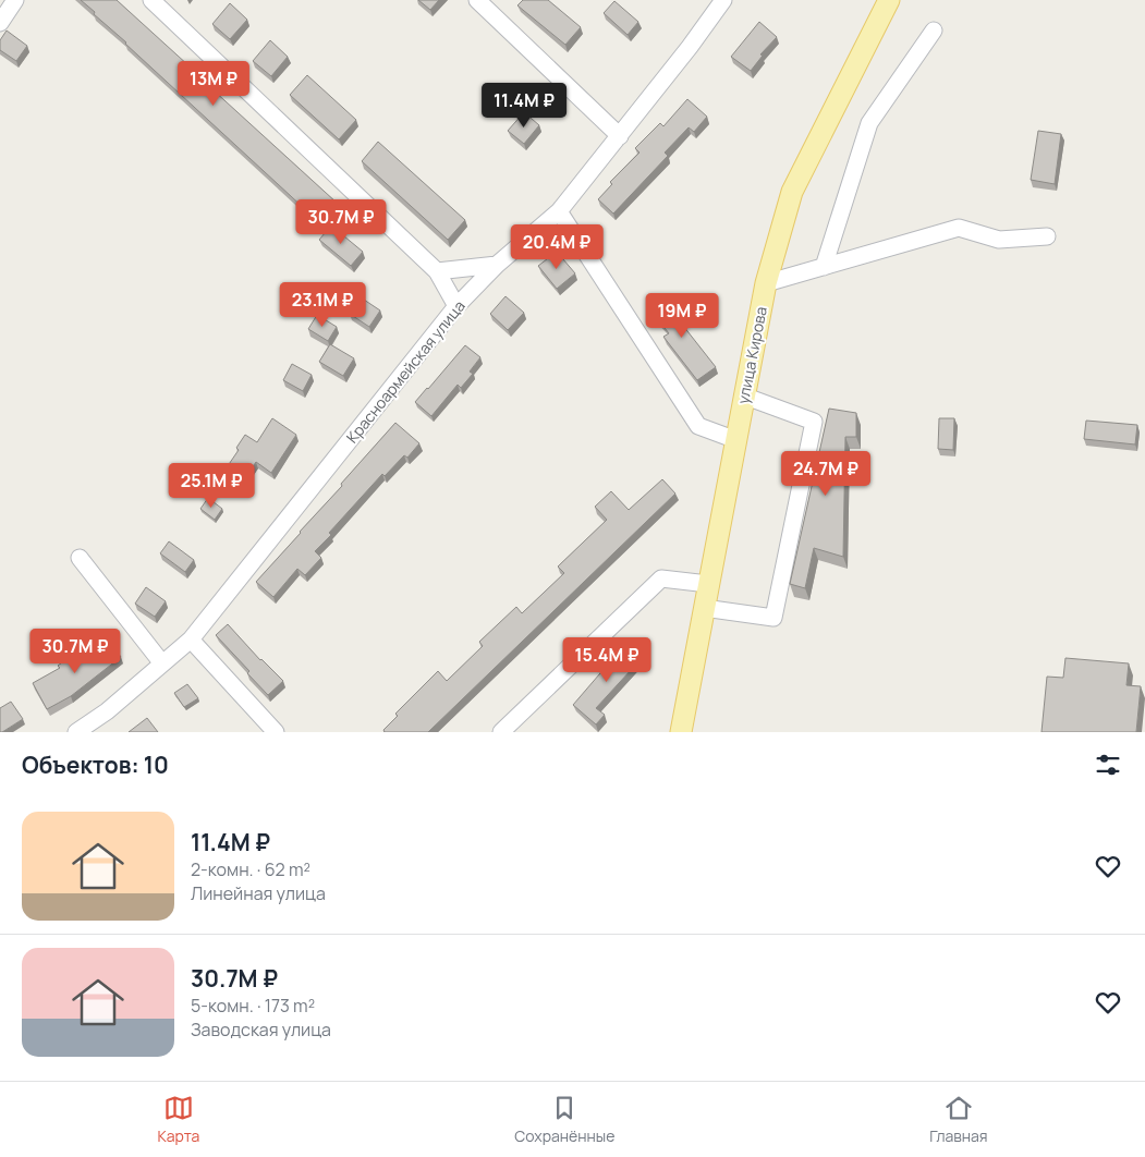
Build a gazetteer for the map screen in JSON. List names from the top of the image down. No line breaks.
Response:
{"streets":{"main road":["улица Кирова"],"street":["Красноармейская улица"]},"page":{"price":["13M ₽","11.4M ₽","30.7M ₽","20.4M ₽","23.1M ₽","19M ₽","24.7M ₽","25.1M ₽","30.7M ₽","15.4M ₽"],"heading":"Объектов: 10","list":[{"name":"11.4M ₽","note":"2-комн. · 62 m² · Линейная улица"},{"name":"30.7M ₽","note":"5-комн. · 173 m² · Заводская улица"}],"tabs":["Карта","Сохранённые","Главная"]}}
